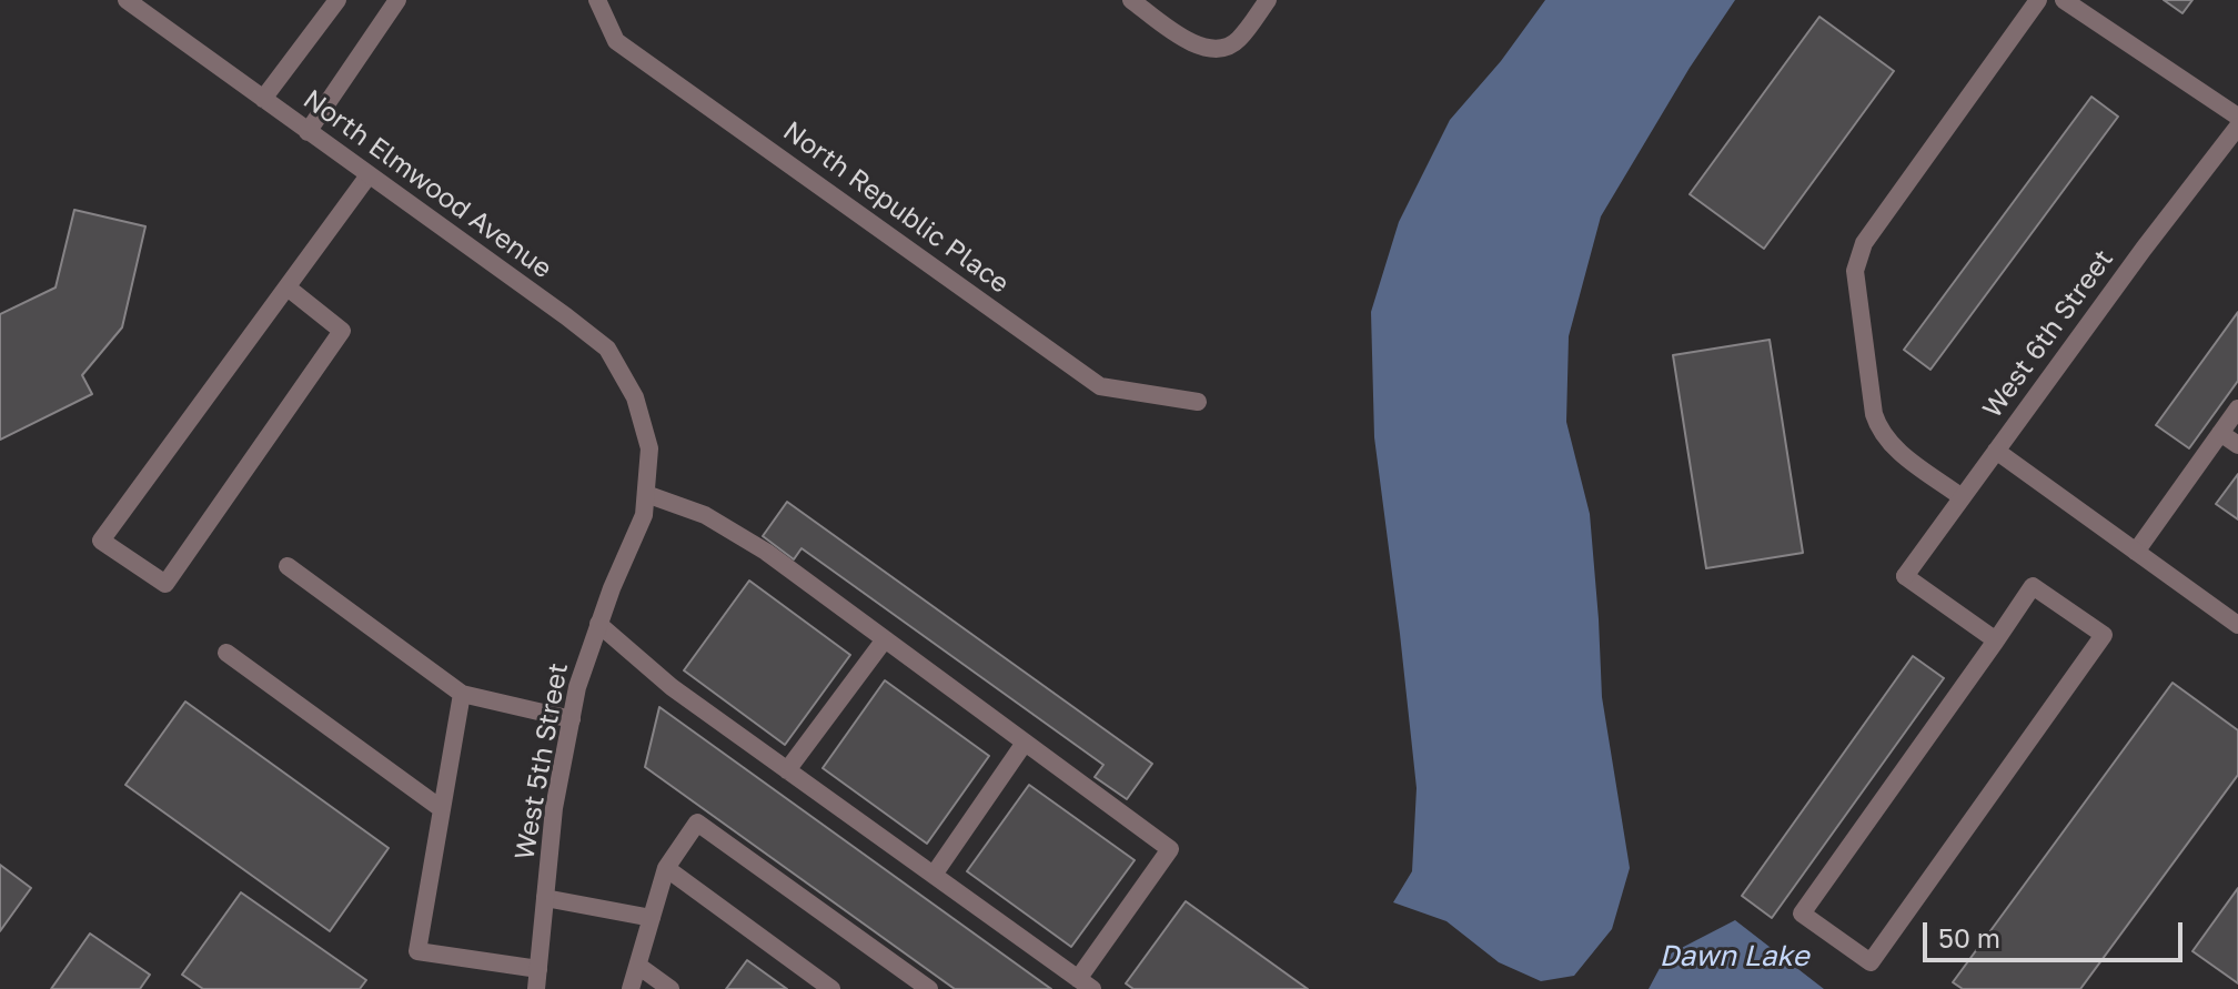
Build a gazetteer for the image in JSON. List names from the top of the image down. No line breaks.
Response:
{"streets":{"street":["North Elmwood Avenue","North Republic Place","West 6th Street","West 5th Street"]},"crossings":[["North Elmwood Avenue","West 5th Street"]],"water":["Dawn Lake"],"scale_bar":"50 m"}
